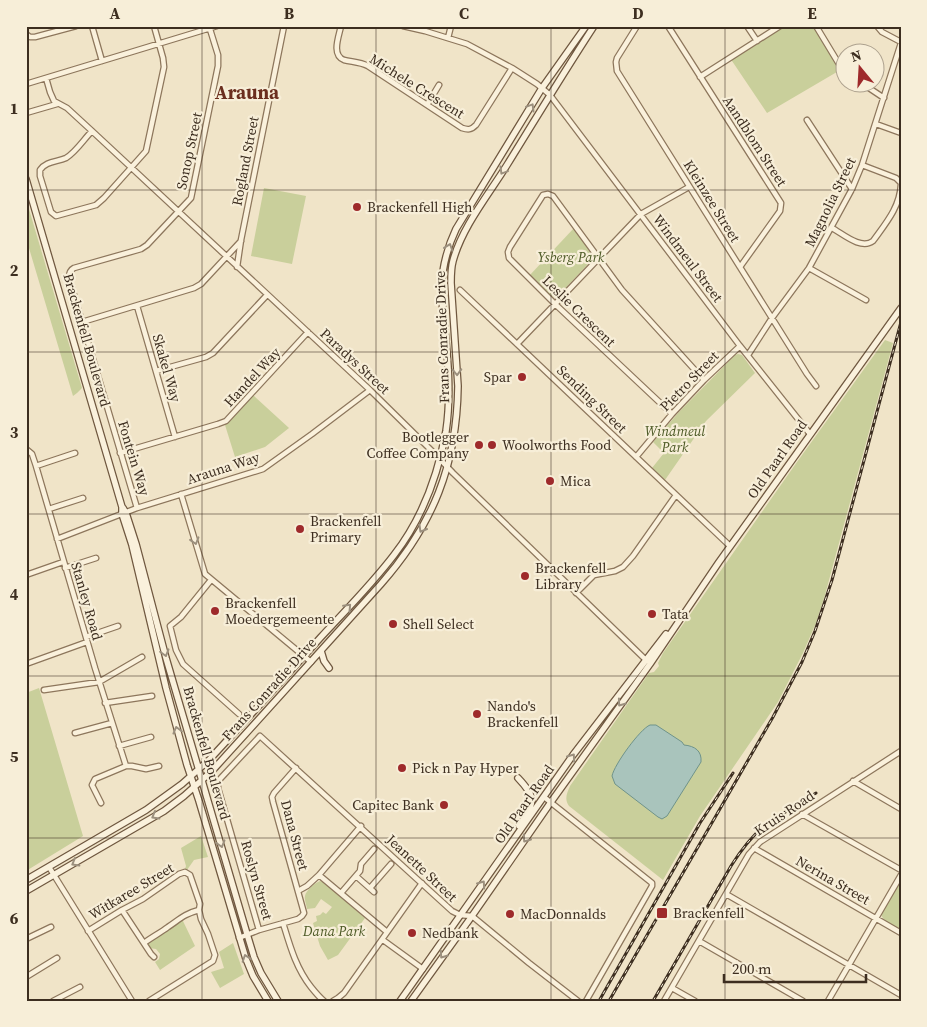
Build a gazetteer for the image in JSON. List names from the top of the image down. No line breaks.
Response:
{"streets":{"street":["Michele Crescent","Aandblom Street","Sonop Street","Rogland Street","Kleinzee Street","Magnolia Street","Windmeul Street","Leslie Crescent","Frans Conradie Drive","Brackenfell Boulevard","Paradys Street","Skakel Way","Handel Way","Pietro Street","Sending Street","Fontein Way","Old Paarl Road","Arauna Way","Stanley Road","Kruis Road","Dana Street","Jeanette Street","Roslyn Street","Nerina Street","Witkaree Street"]},"crossings":[["Michele Crescent","Windmeul Street"],["Aandblom Street","Kleinzee Street"],["Sonop Street","Paradys Street"],["Sonop Street","Fontein Way"],["Rogland Street","Paradys Street"],["Kleinzee Street","Magnolia Street"],["Magnolia Street","Windmeul Street"],["Windmeul Street","Frans Conradie Drive"],["Windmeul Street","Pietro Street"],["Windmeul Street","Old Paarl Road"],["Leslie Crescent","Pietro Street"],["Frans Conradie Drive","Brackenfell Boulevard"],["Frans Conradie Drive","Paradys Street"],["Brackenfell Boulevard","Arauna Way"],["Paradys Street","Handel Way"],["Paradys Street","Old Paarl Road"],["Paradys Street","Arauna Way"],["Skakel Way","Handel Way"],["Handel Way","Fontein Way"],["Pietro Street","Sending Street"],["Sending Street","Old Paarl Road"],["Fontein Way","Arauna Way"],["Old Paarl Road","Jeanette Street"],["Kruis Road","Nerina Street"],["Dana Street","Jeanette Street"],["Jeanette Street","Roslyn Street"]],"districts":["Arauna"],"parks":["Ysberg Park","Windmeul Park","Dana Park"],"places":{"other":["Brackenfell High","Spar","Bootlegger Coffee Company","Woolworths Food","Mica","Brackenfell Primary","Brackenfell Library","Brackenfell Moedergemeente","Tata","Shell Select","Nando's Brackenfell","Pick n Pay Hyper","Capitec Bank","MacDonnalds","Nedbank"],"transit":["Brackenfell"]},"scale_bar":"200 m","north":"top","grid":{"columns":["A","B","C","D","E"],"rows":["1","2","3","4","5","6"]}}
